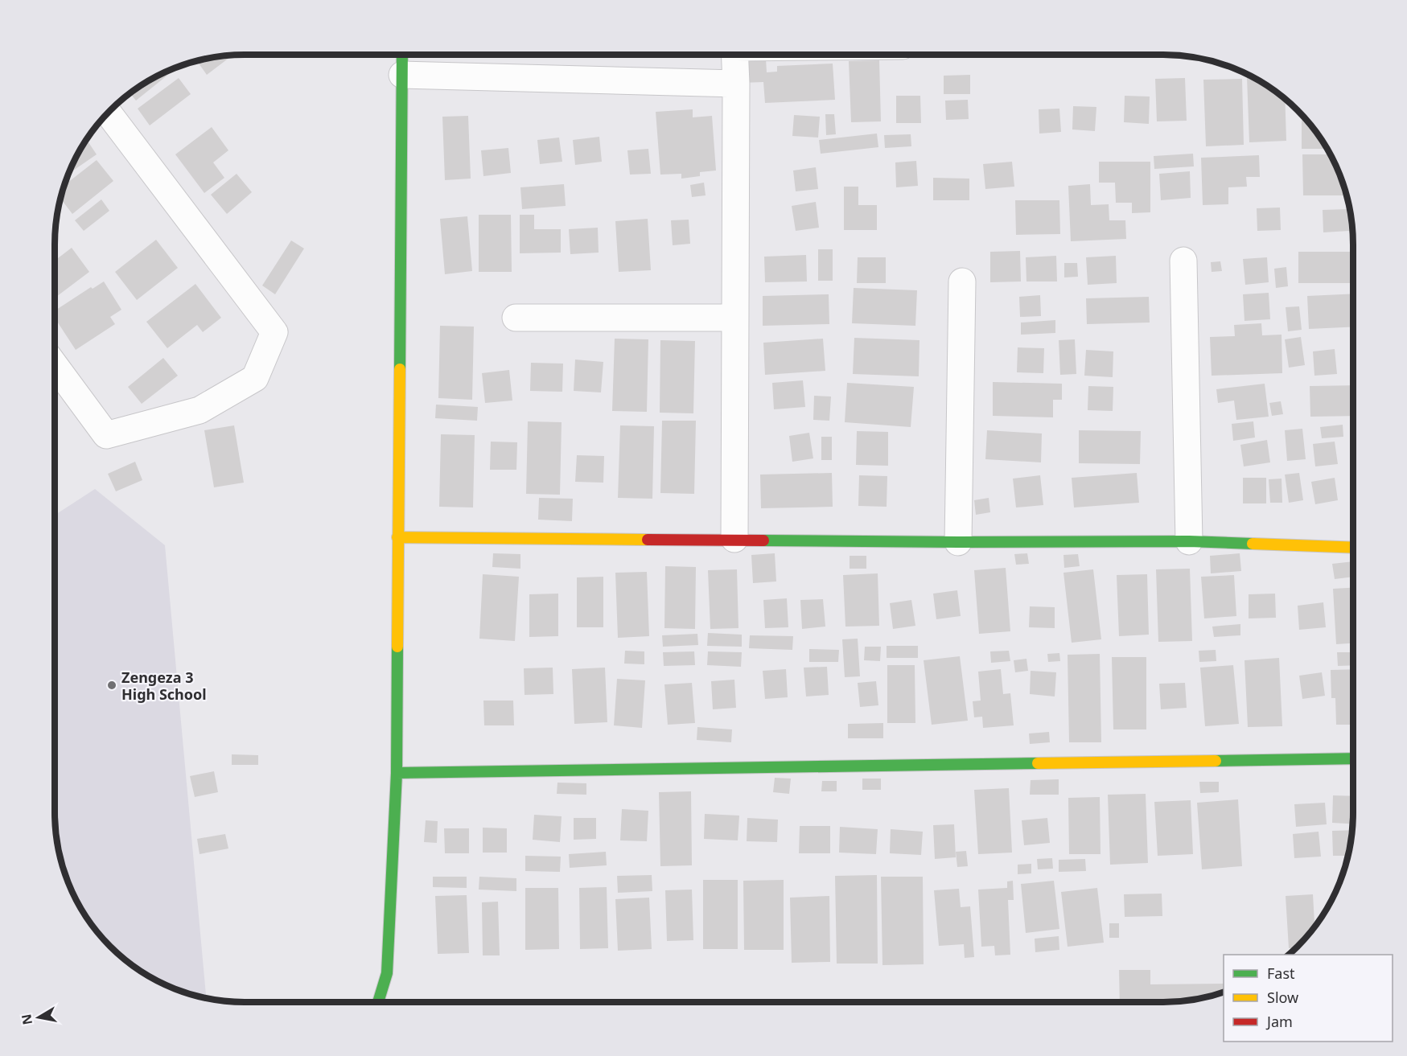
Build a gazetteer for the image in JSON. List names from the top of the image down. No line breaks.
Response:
{"places":["Zengeza 3 High School"],"legend":["Fast","Slow","Jam"],"north":"left"}
